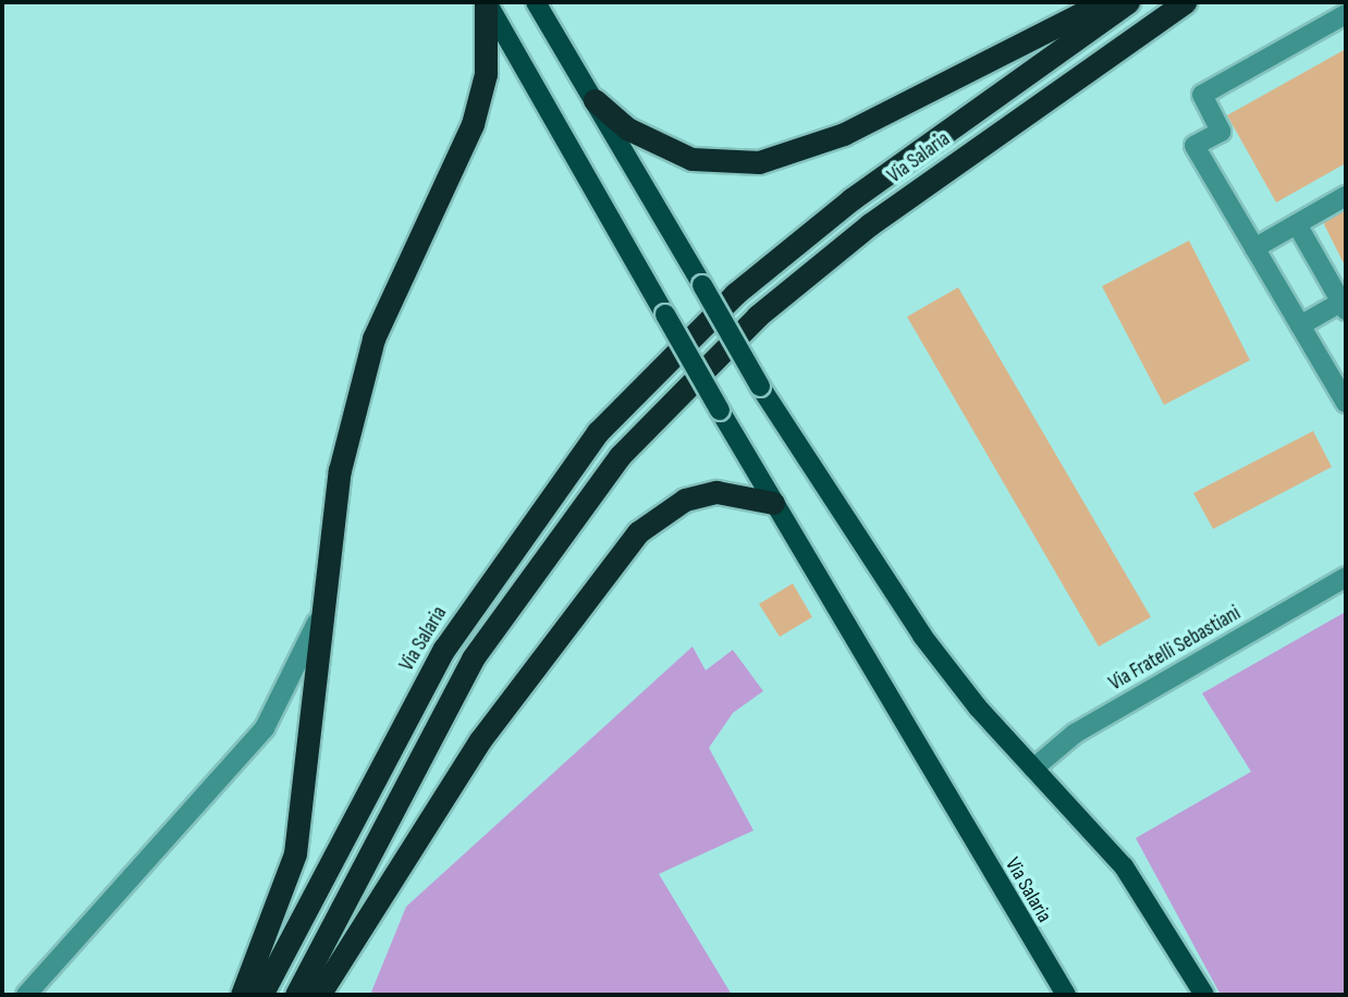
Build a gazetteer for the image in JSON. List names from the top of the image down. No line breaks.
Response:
{"streets":{"highway":["Via Salaria"],"street":["Via Fratelli Sebastiani"]}}
